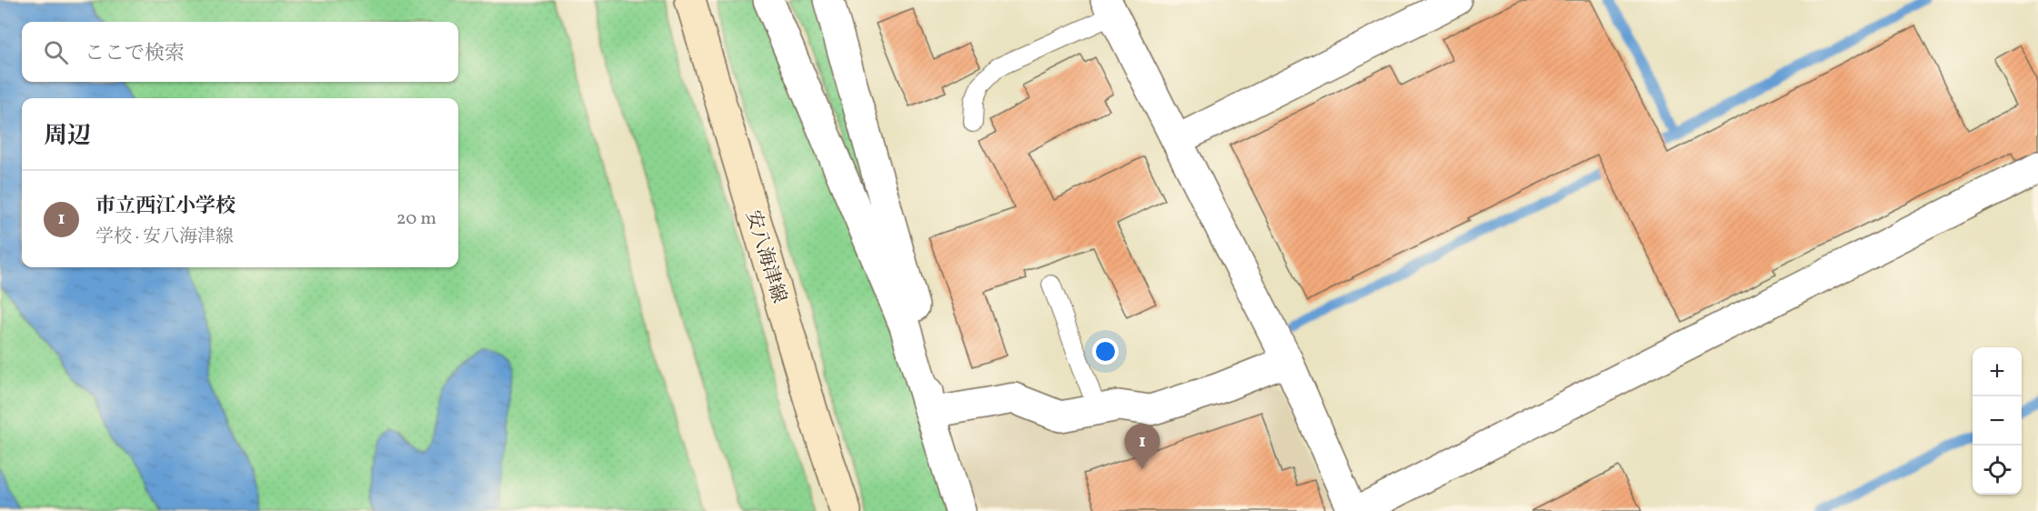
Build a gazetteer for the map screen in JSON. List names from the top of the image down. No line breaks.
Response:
{"streets":{"main road":["安八海津線"]},"page":{"search":"ここで検索","heading":"周辺","list":[{"mark":"1","name":"市立西江小学校","note":"学校 · 安八海津線","value":"20 m"}],"map_buttons":["+","−"],"pins":"1"}}
